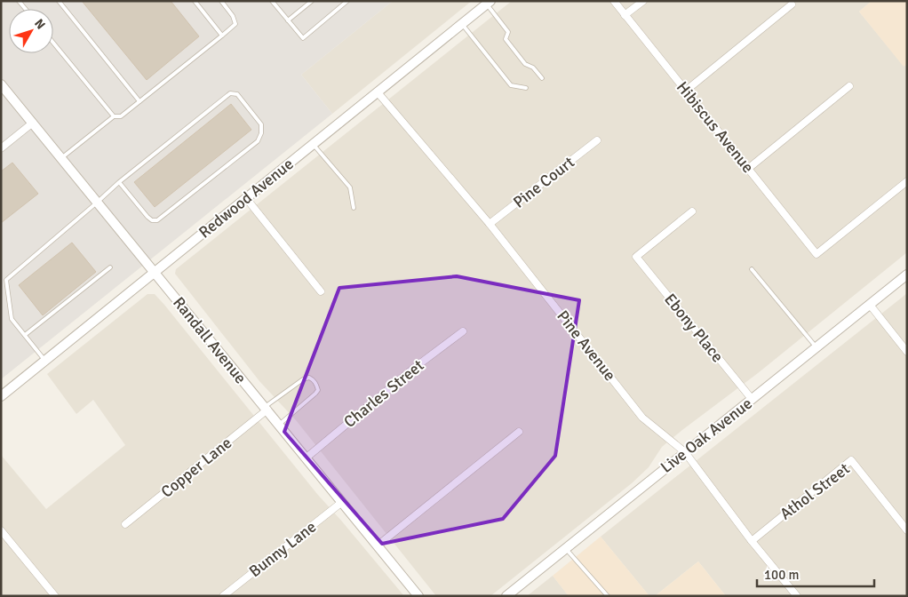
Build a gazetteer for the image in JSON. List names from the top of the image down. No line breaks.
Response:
{"streets":{"street":["Hibiscus Avenue","Pine Court","Redwood Avenue","Ebony Place","Randall Avenue","Pine Avenue","Charles Street","Live Oak Avenue","Copper Lane","Athol Street","Bunny Lane"]},"crossings":[["Pine Court","Pine Avenue"],["Redwood Avenue","Randall Avenue"],["Redwood Avenue","Pine Avenue"],["Ebony Place","Live Oak Avenue"],["Randall Avenue","Charles Street"],["Randall Avenue","Copper Lane"],["Randall Avenue","Bunny Lane"],["Pine Avenue","Live Oak Avenue"],["Pine Avenue","Athol Street"]],"scale_bar":"100 m","north":"top right"}
